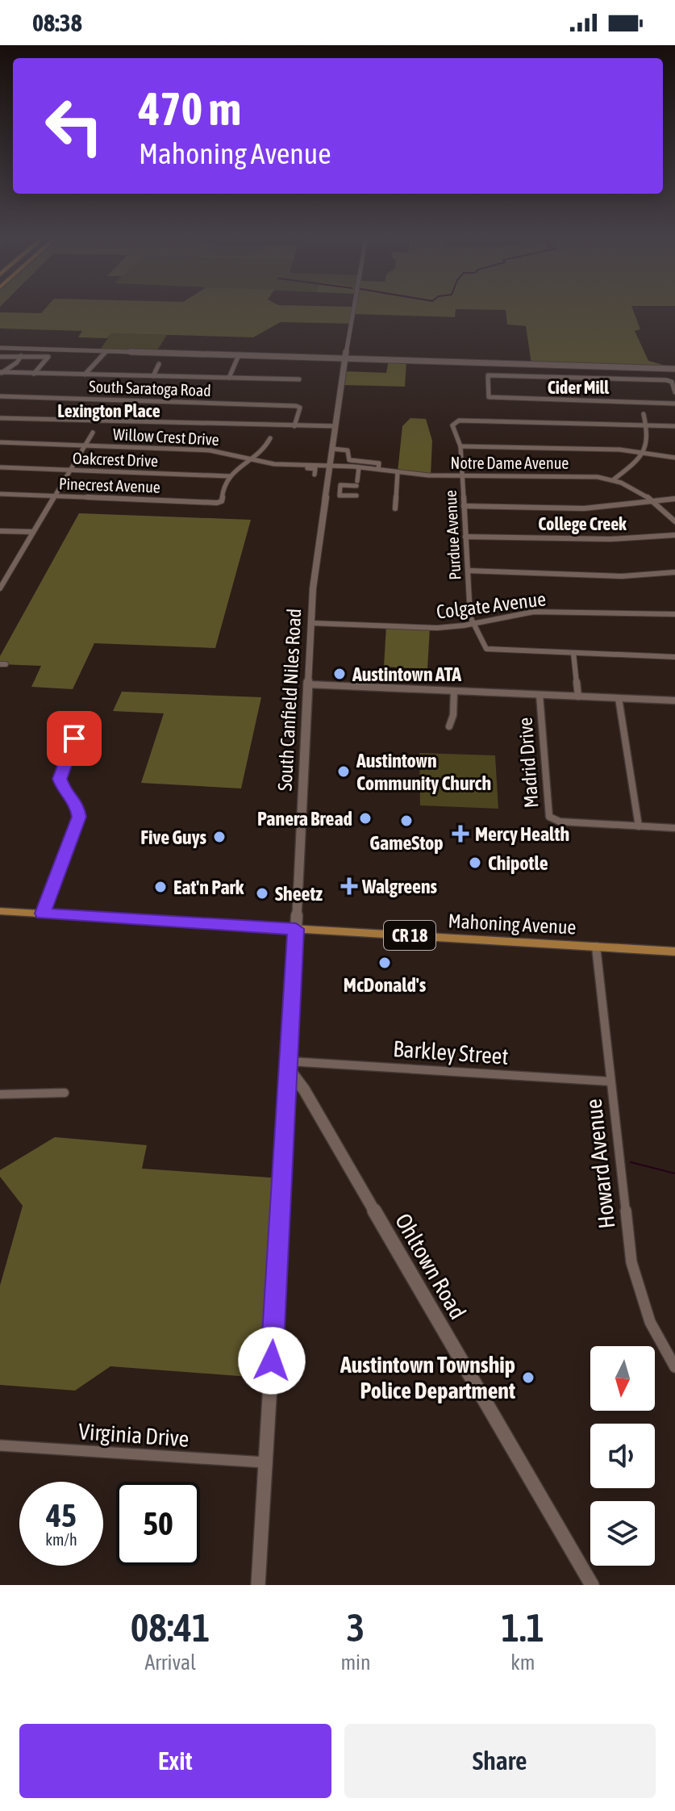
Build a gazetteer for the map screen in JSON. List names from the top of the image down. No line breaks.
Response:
{"streets":{"main road":["South Canfield Niles Road","Mahoning Avenue","CR 18","Ohltown Road"],"street":["South Saratoga Road","Willow Crest Drive","Oakcrest Drive","Notre Dame Avenue","Pinecrest Avenue","Purdue Avenue","Colgate Avenue","Madrid Drive","Barkley Street","Howard Avenue","Virginia Drive"]},"crossings":[["Willow Crest Drive","Notre Dame Avenue"],["Willow Crest Drive","South Canfield Niles Road"],["Oakcrest Drive","Pinecrest Avenue"],["Notre Dame Avenue","Purdue Avenue"],["Notre Dame Avenue","South Canfield Niles Road"],["Purdue Avenue","Colgate Avenue"],["Colgate Avenue","South Canfield Niles Road"],["South Canfield Niles Road","Mahoning Avenue"],["South Canfield Niles Road","Barkley Street"],["South Canfield Niles Road","Ohltown Road"],["South Canfield Niles Road","Virginia Drive"],["Mahoning Avenue","Howard Avenue"],["Barkley Street","Howard Avenue"],["Barkley Street","Ohltown Road"]],"districts":["Cider Mill","Lexington Place","College Creek"],"places":{"other":["Austintown ATA","Austintown Community Church","Panera Bread","GameStop","Five Guys","Chipotle","Eat'n Park","Sheetz","McDonald's","Austintown Township Police Department"],"health":["Mercy Health","Walgreens"]},"north":"bottom","page":{"status":"08:38","turn":["470 m","Mahoning Avenue"],"speed":"45 km/h","limit":"50","eta":["08:41","Arrival","3","min","1.1","km"],"buttons":["Exit","Share"]}}
